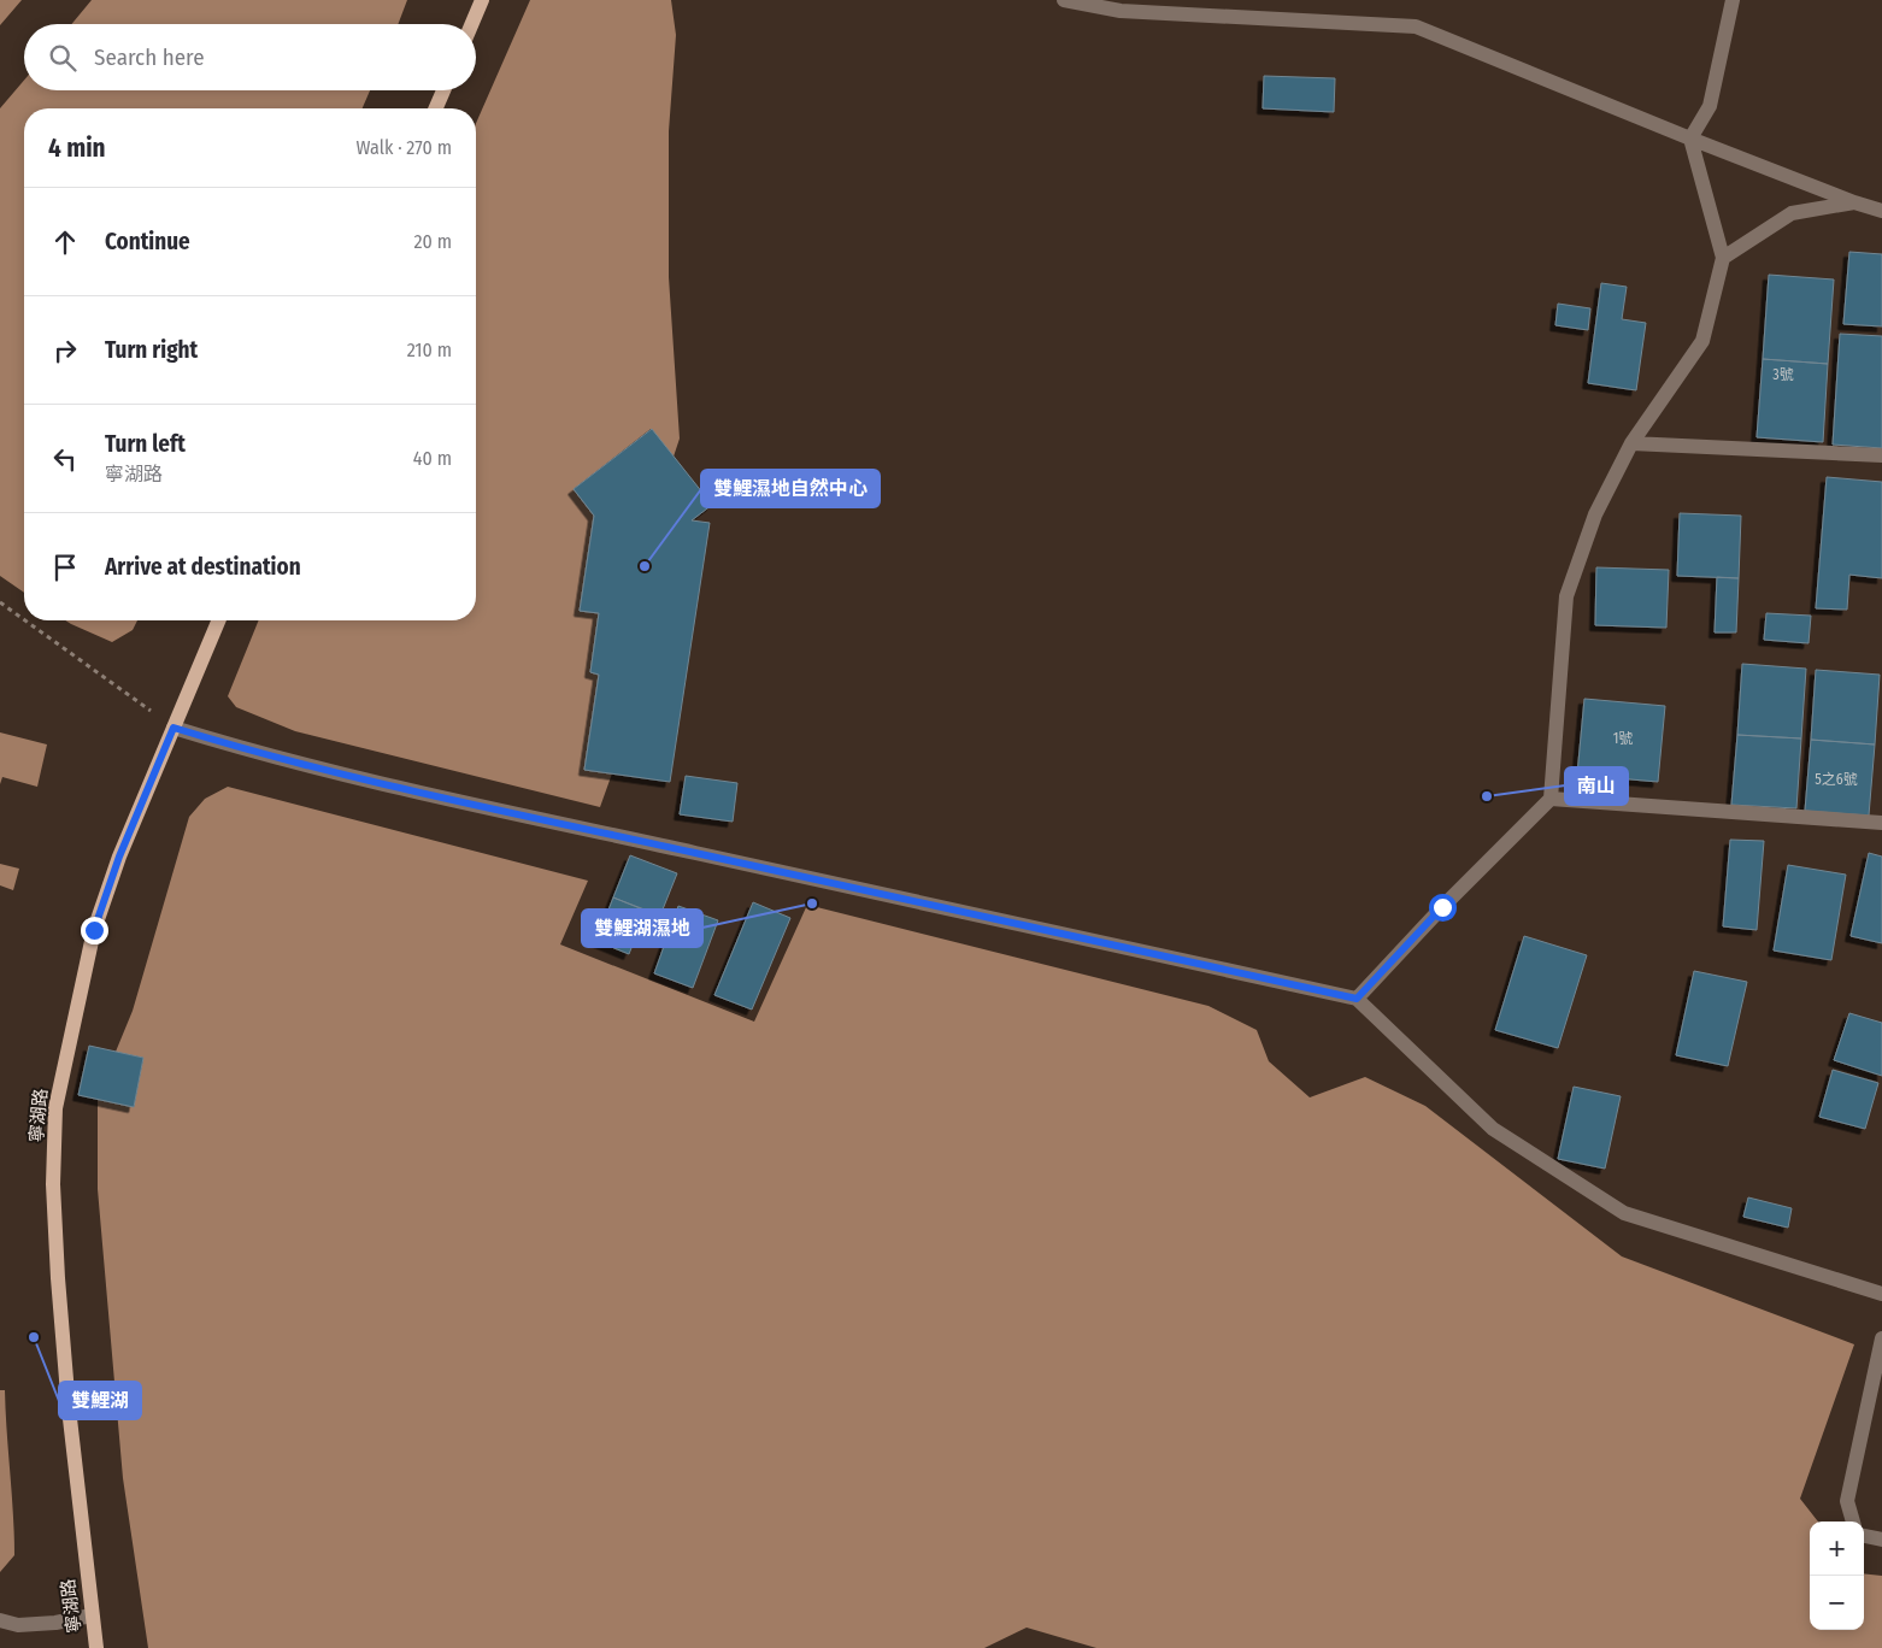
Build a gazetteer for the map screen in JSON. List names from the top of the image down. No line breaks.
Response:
{"streets":{"main road":["寧湖路"]},"places":["雙鯉濕地自然中心","南山","雙鯉湖濕地","雙鯉湖"],"house_numbers":["3號","1號","5之6號"],"page":{"search":"Search here","heading":["4 min","Walk · 270 m"],"list":[["Continue","20 m"],["Turn right","210 m"],["Turn left","寧湖路","40 m"],"Arrive at destination"],"map_buttons":["+","−"]}}
